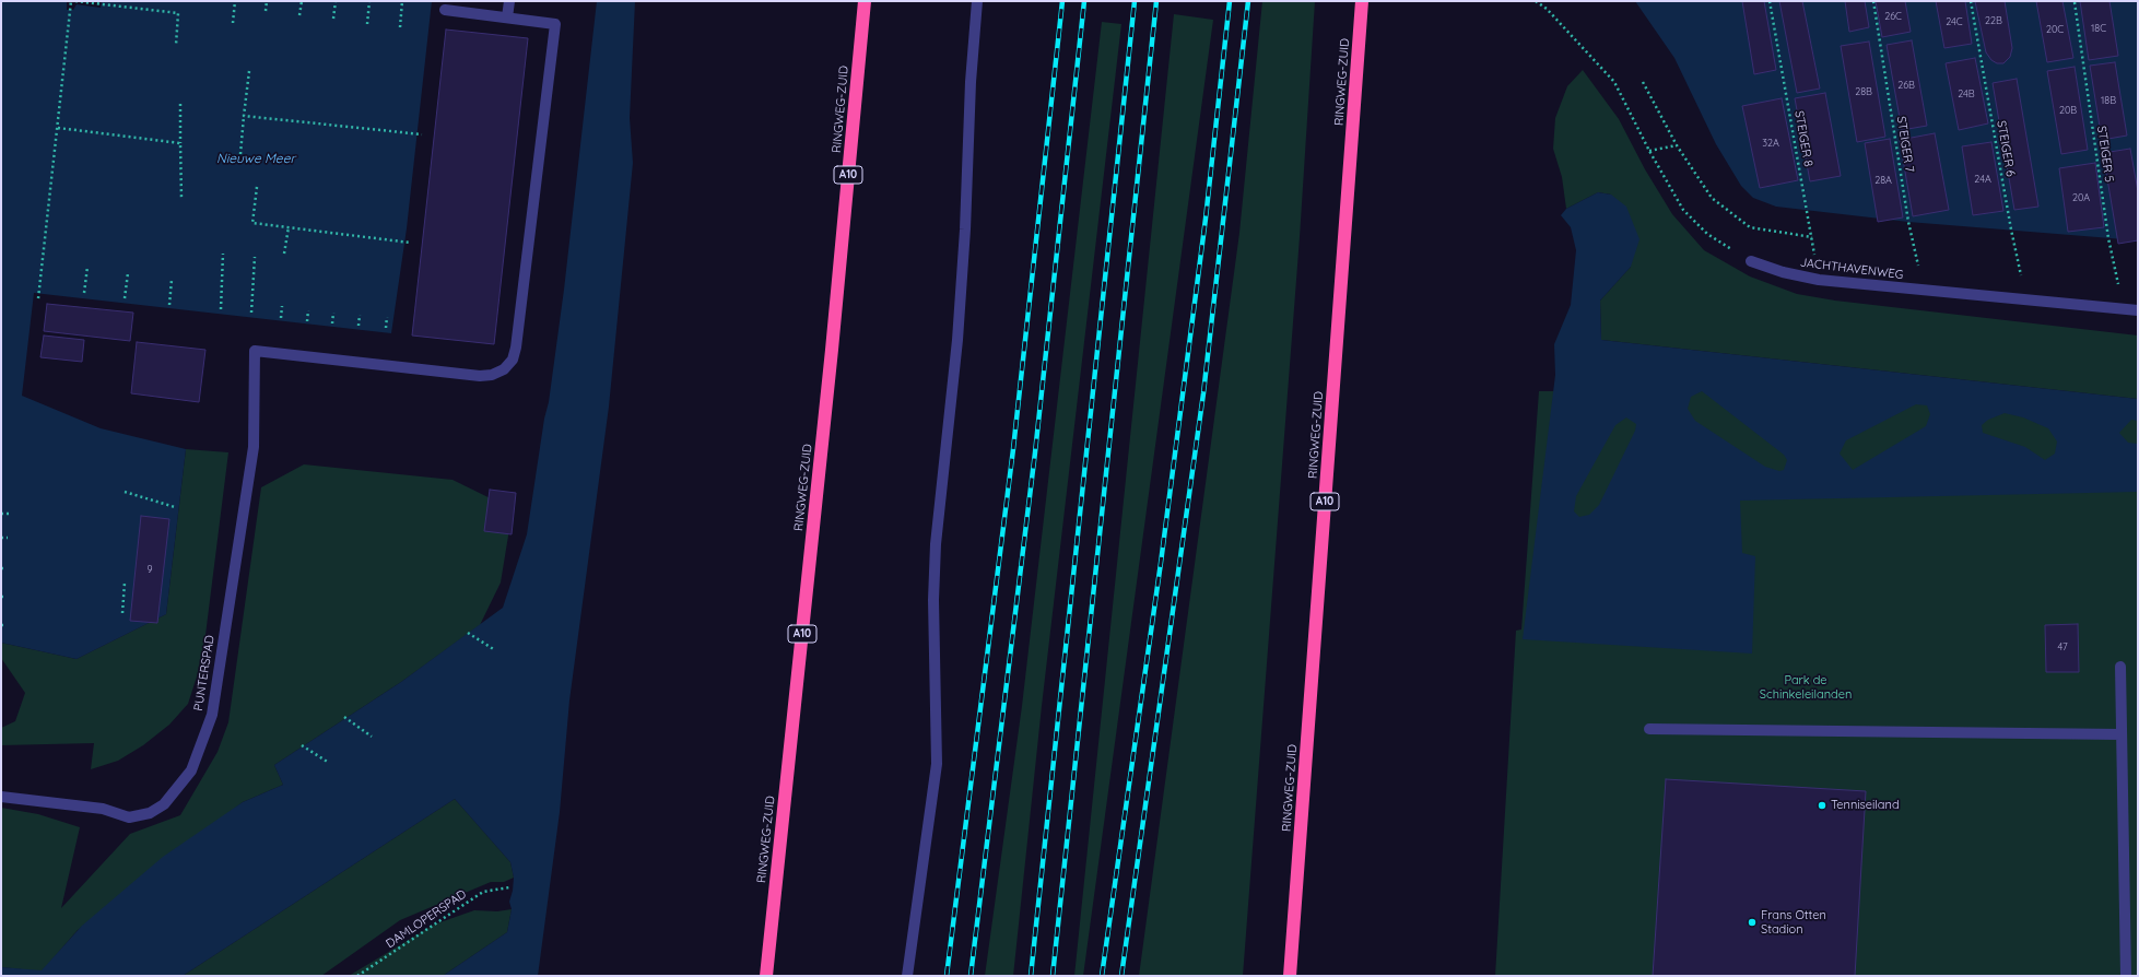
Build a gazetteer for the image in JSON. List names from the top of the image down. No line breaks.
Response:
{"streets":{"highway":["RINGWEG-ZUID","A10"],"street":["JACHTHAVENWEG","PUNTERSPAD"],"path":["STEIGER 8","STEIGER 7","STEIGER 6","STEIGER 5","DAMLOPERSPAD"]},"crossings":[["STEIGER 8","JACHTHAVENWEG"],["STEIGER 7","JACHTHAVENWEG"],["STEIGER 6","JACHTHAVENWEG"],["STEIGER 5","JACHTHAVENWEG"]],"water":["Nieuwe Meer"],"parks":["Park de Schinkeleilanden"],"places":["Tenniseiland","Frans Otten Stadion"],"house_numbers":["26C","22B","24C","18C","20C","26B","28B","24B","18B","20B","32A","24A","28A","20A","9","47"]}
